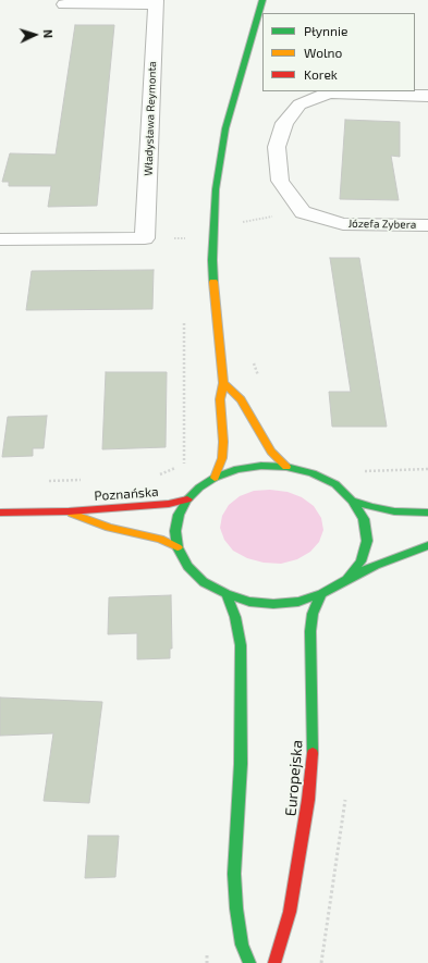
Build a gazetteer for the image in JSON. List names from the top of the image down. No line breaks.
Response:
{"streets":{"street":["Władysława Reymonta","Józefa Zybera","Poznańska","Europejska"]},"legend":["Płynnie","Wolno","Korek"],"north":"right"}
